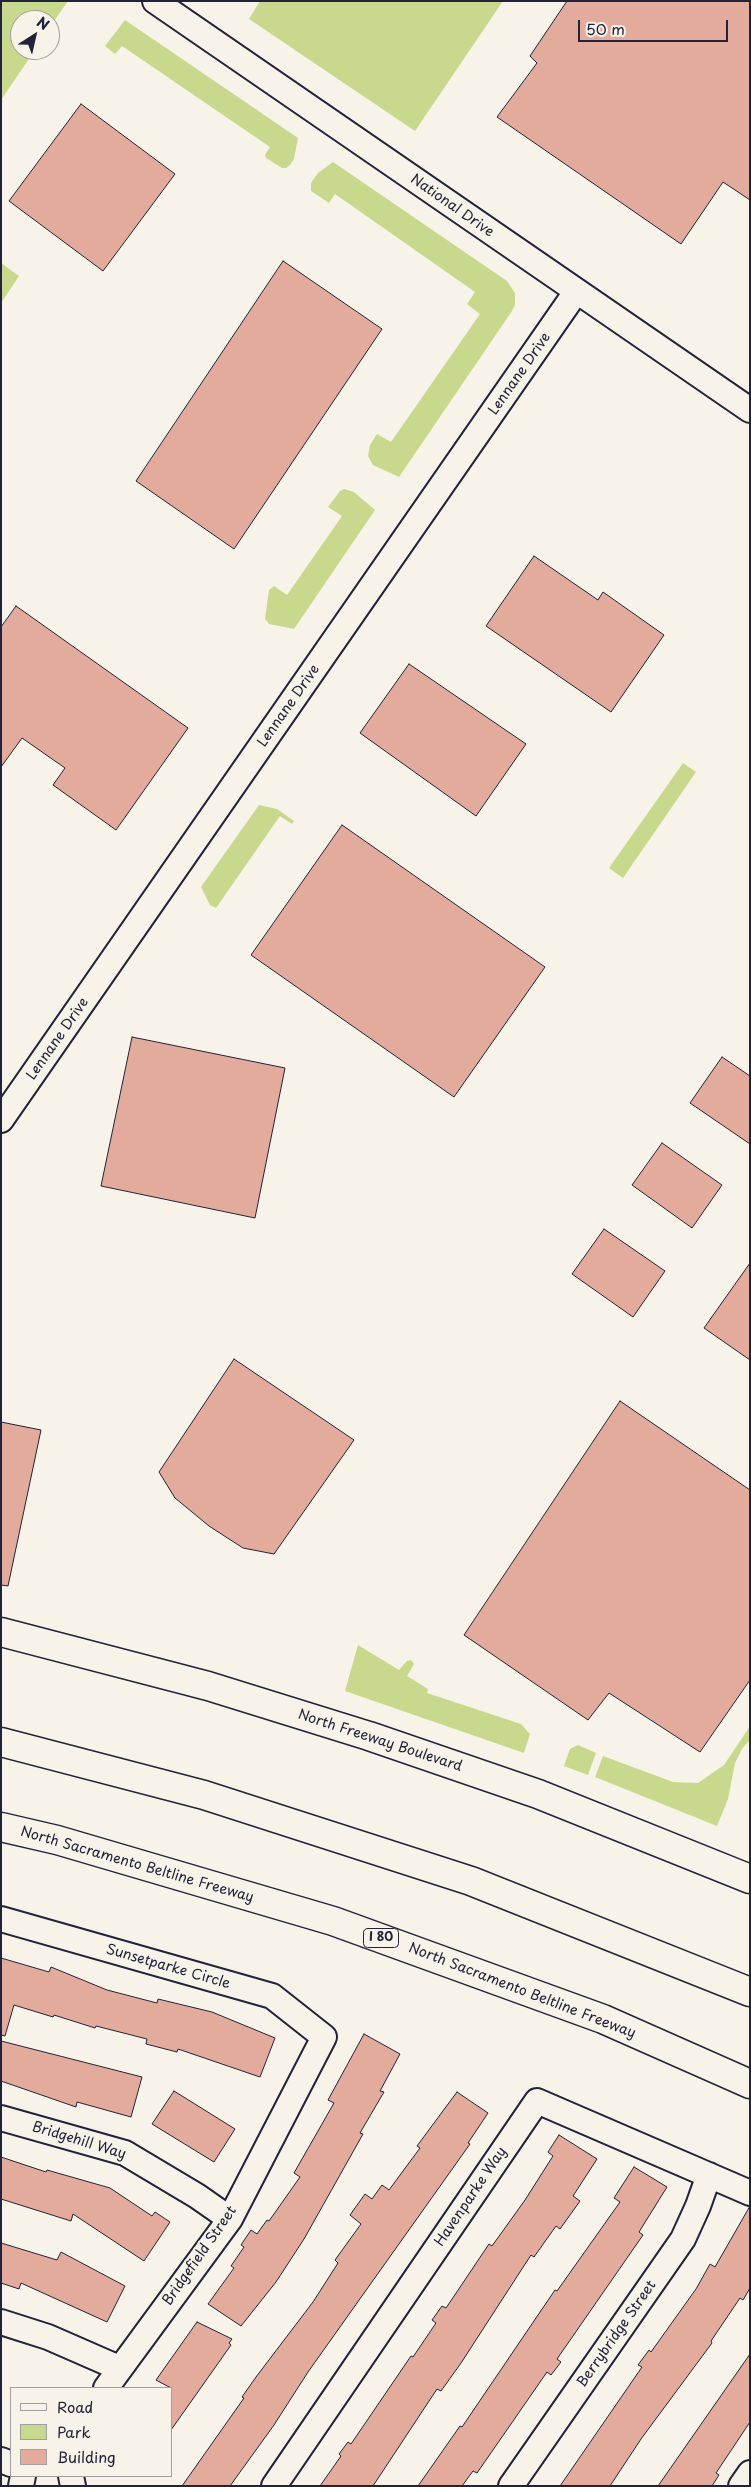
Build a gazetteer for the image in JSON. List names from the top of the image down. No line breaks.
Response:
{"streets":{"main road":["North Freeway Boulevard","North Sacramento Beltline Freeway","I 80"],"street":["National Drive","Lennane Drive","Sunsetparke Circle","Bridgehill Way","Havenparke Way","Bridgefield Street","Berrybridge Street"]},"crossings":[["National Drive","Lennane Drive"],["Sunsetparke Circle","Bridgefield Street"],["Bridgehill Way","Bridgefield Street"],["Havenparke Way","Berrybridge Street"]],"legend":["Road","Park","Building"],"scale_bar":"50 m","north":"top right"}
